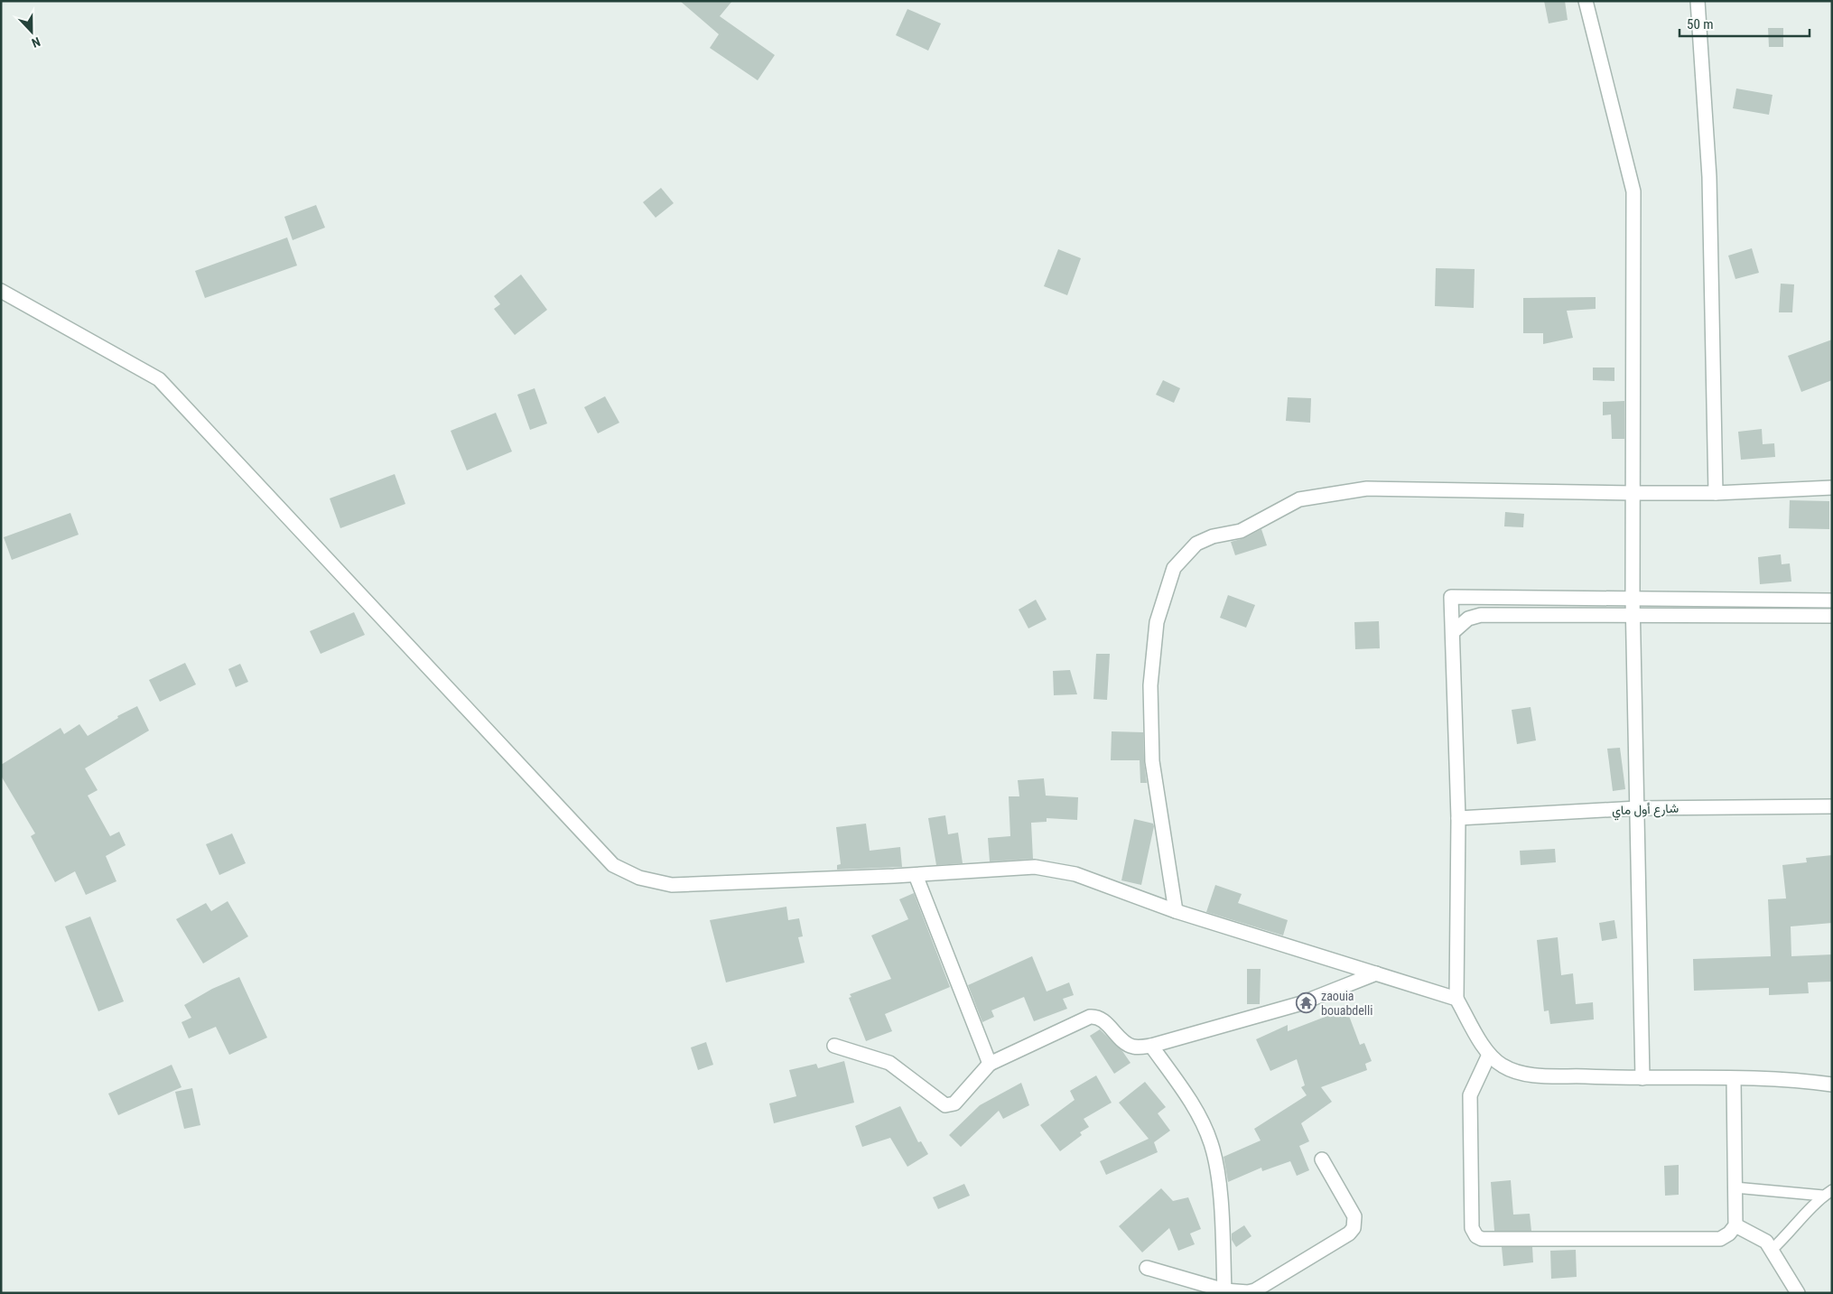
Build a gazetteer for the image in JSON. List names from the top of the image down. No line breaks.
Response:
{"streets":{"street":["شارع أول ماي"]},"places":{"temple":["zaouia bouabdelli"]},"scale_bar":"50 m","north":"bottom"}
